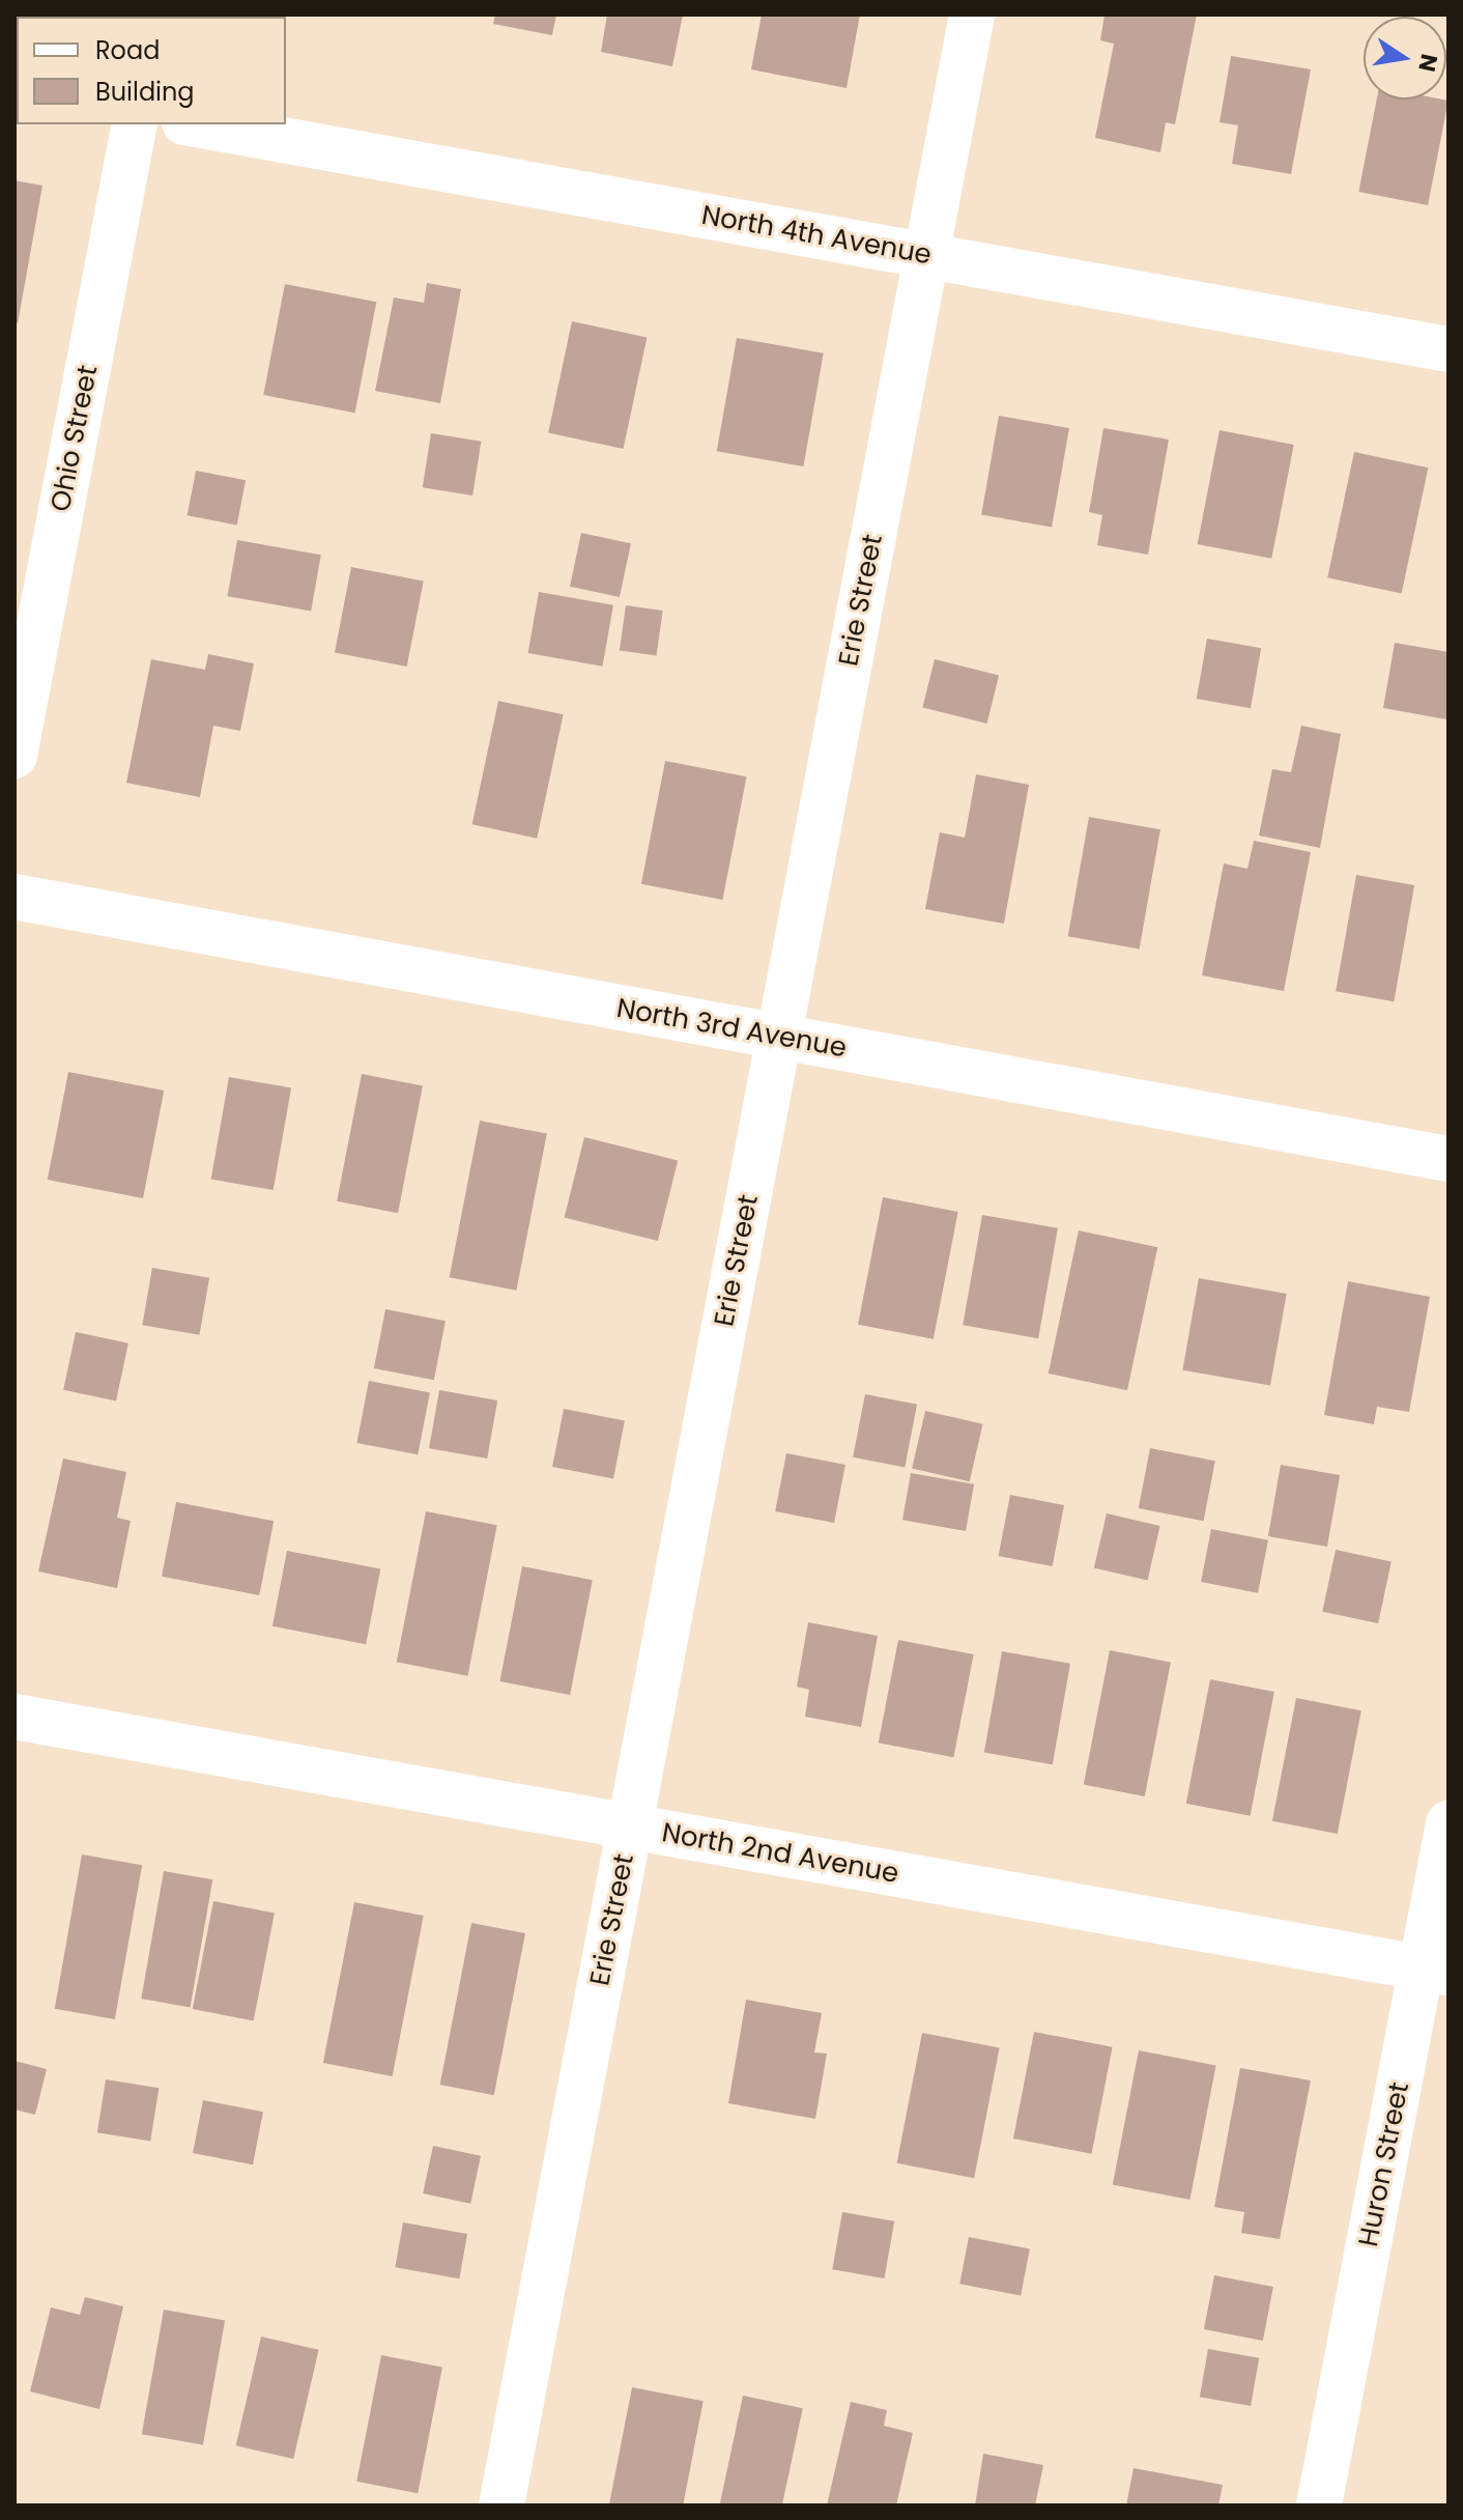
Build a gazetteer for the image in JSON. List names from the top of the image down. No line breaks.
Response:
{"streets":{"street":["North 4th Avenue","Ohio Street","Erie Street","North 3rd Avenue","North 2nd Avenue","Huron Street"]},"crossings":[["North 4th Avenue","Erie Street"],["Erie Street","North 3rd Avenue"],["Erie Street","North 2nd Avenue"],["North 2nd Avenue","Huron Street"]],"legend":["Road","Building"],"north":"right"}
